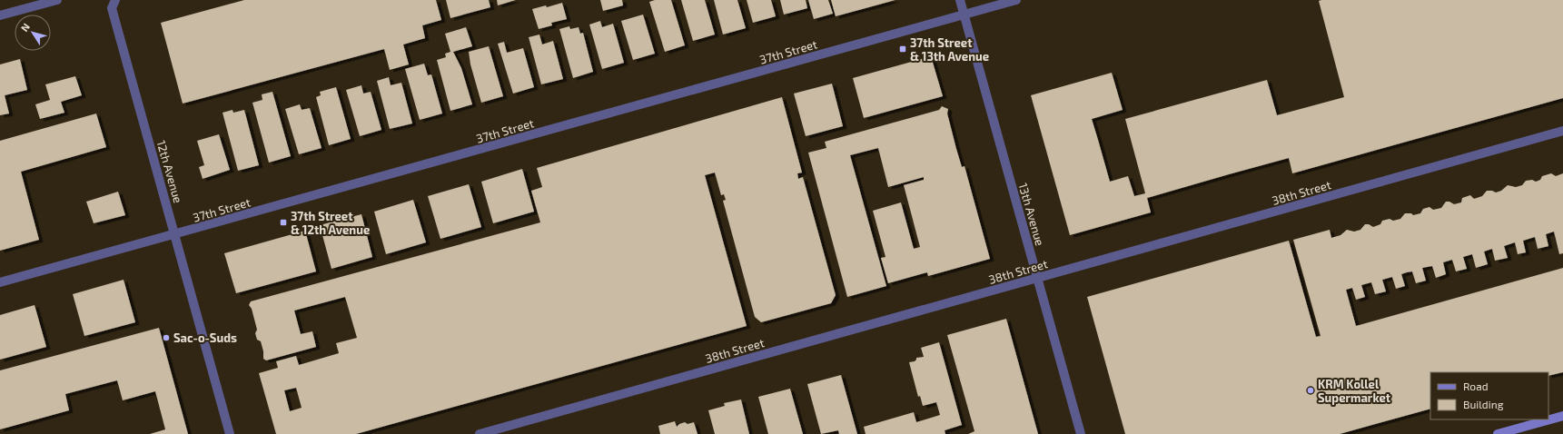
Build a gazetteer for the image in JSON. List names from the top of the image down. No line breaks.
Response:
{"streets":{"street":["37th Street","12th Avenue","38th Street","13th Avenue"]},"crossings":[["37th Street","12th Avenue"],["37th Street","13th Avenue"],["38th Street","13th Avenue"]],"places":{"transit":["37th Street & 13th Avenue","37th Street & 12th Avenue"],"other":["Sac-o-Suds","KRM Kollel Supermarket"]},"legend":["Road","Building"],"north":"top left"}
